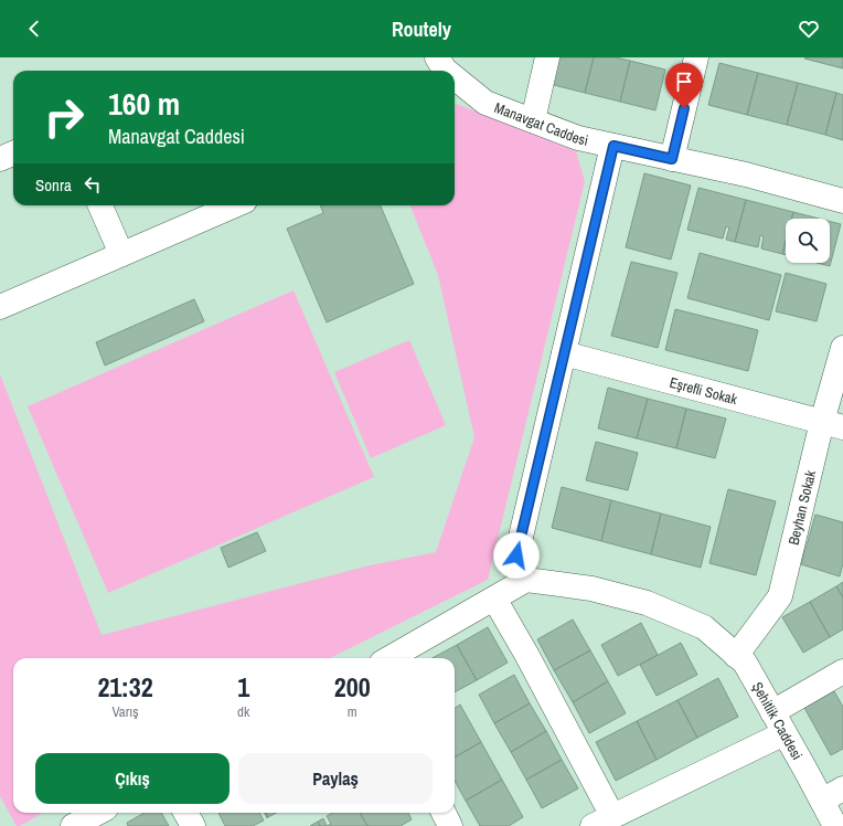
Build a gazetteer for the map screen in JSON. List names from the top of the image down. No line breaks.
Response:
{"streets":{"street":["Manavgat Caddesi","Eşrefli Sokak","Beyhan Sokak","Şehitlik Caddesi"]},"crossings":[["Eşrefli Sokak","Beyhan Sokak"],["Beyhan Sokak","Şehitlik Caddesi"]],"page":{"header":"Routely","turn":["160 m","Manavgat Caddesi"],"then":"Sonra","eta":["21:32","Varış","1","dk","200","m"],"buttons":["Çıkış","Paylaş"]}}
